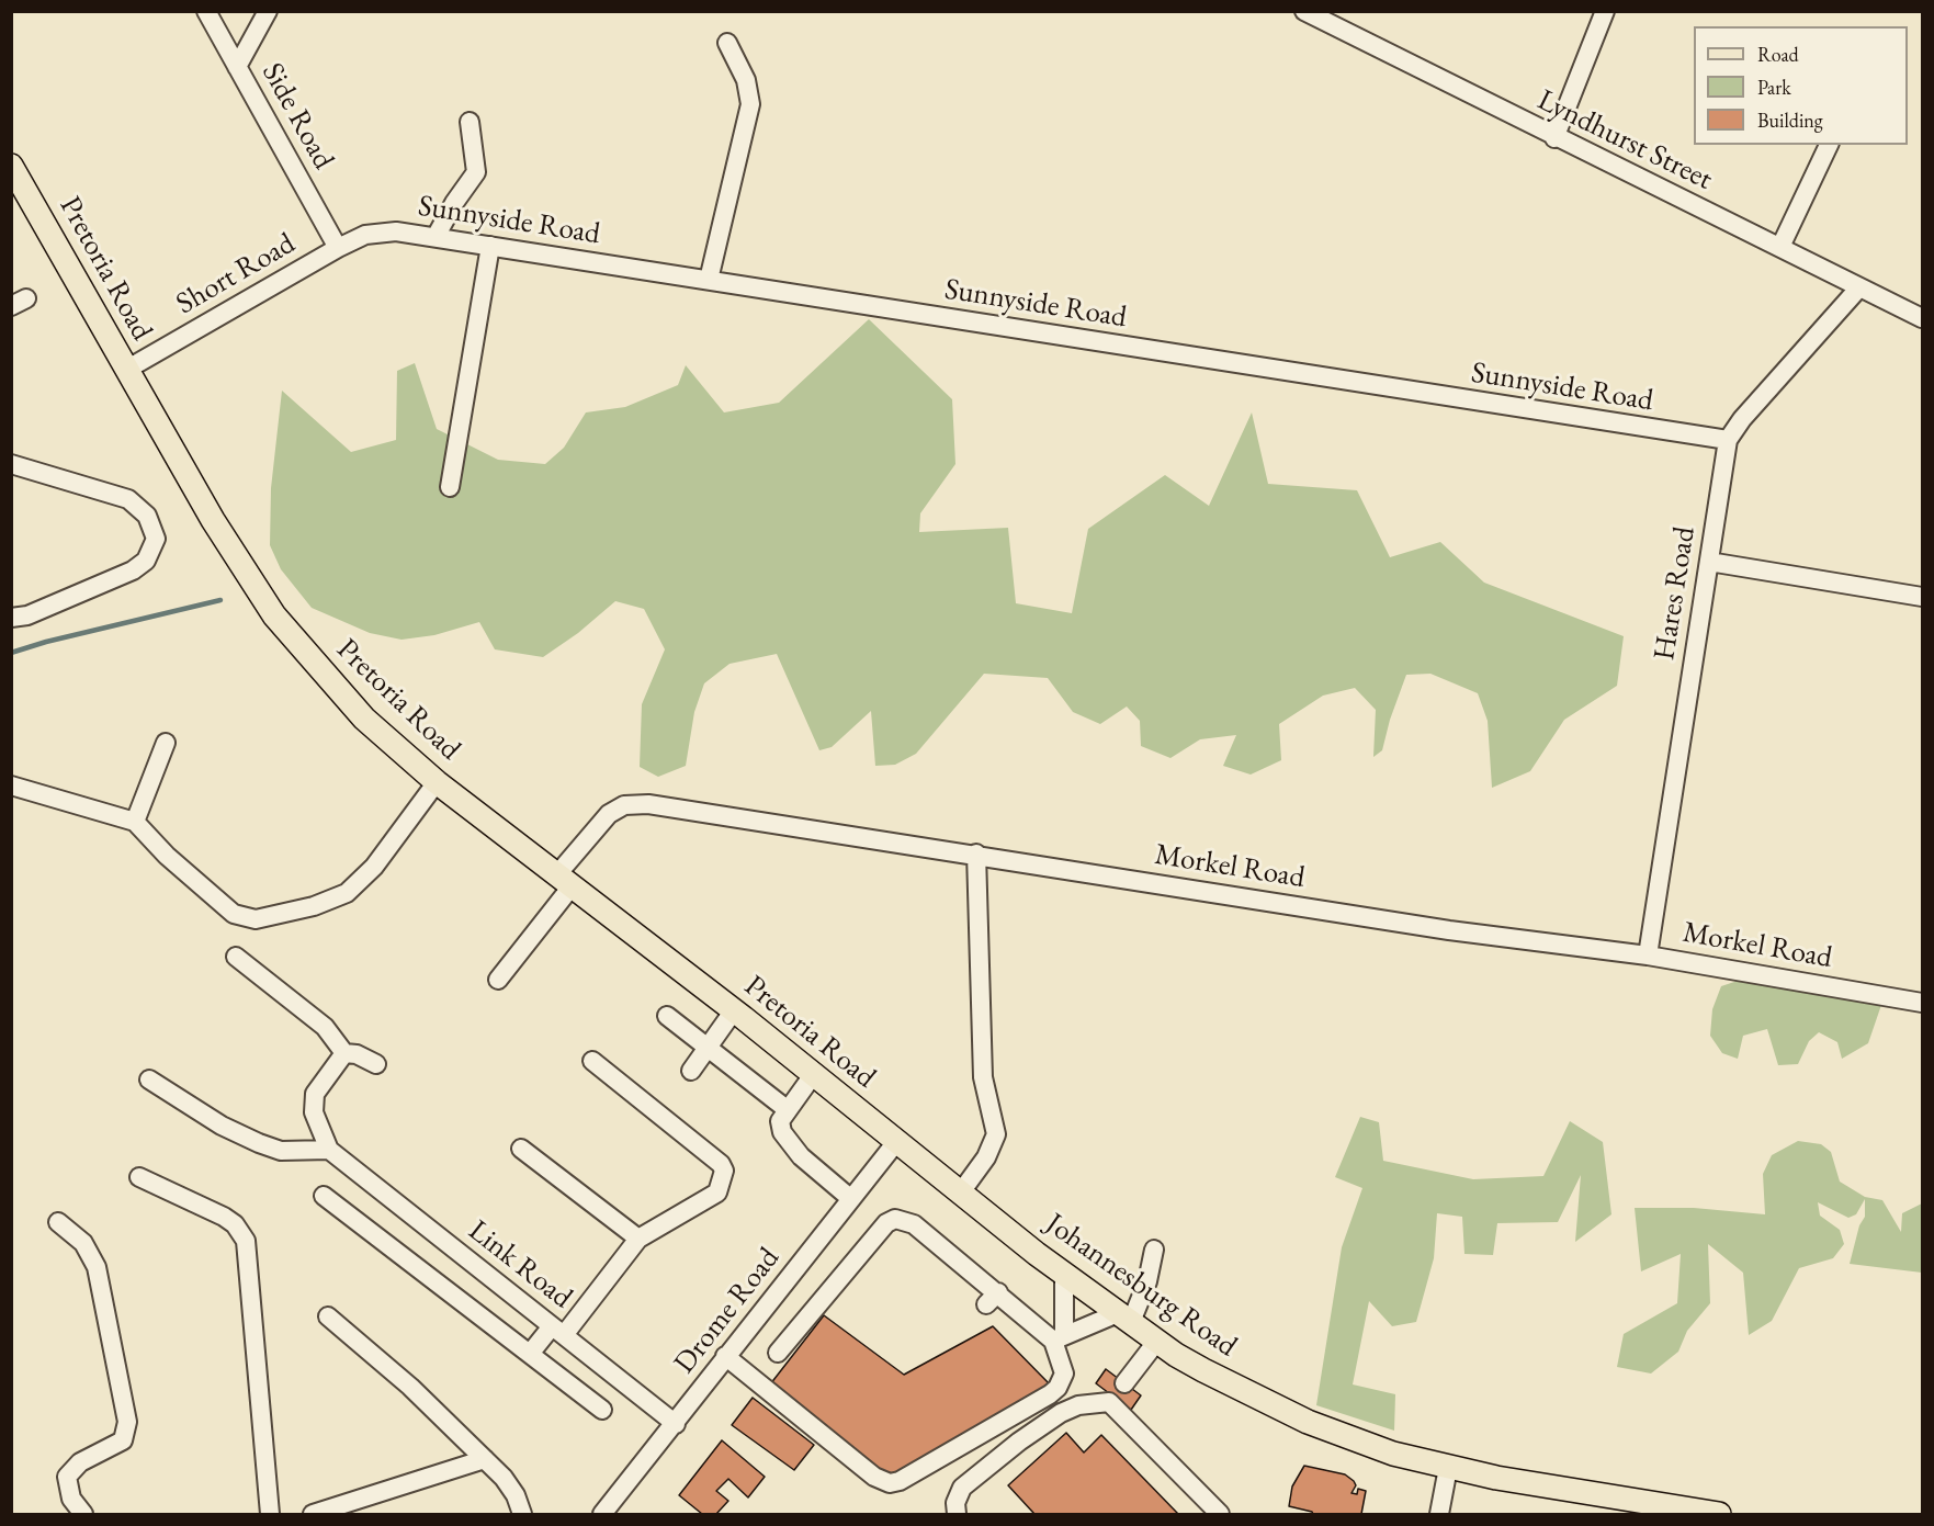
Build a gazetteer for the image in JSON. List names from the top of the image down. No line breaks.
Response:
{"streets":{"main road":["Pretoria Road","Johannesburg Road"],"street":["Side Road","Lyndhurst Street","Sunnyside Road","Short Road","Hares Road","Morkel Road","Link Road","Drome Road"]},"crossings":[["Side Road","Sunnyside Road"],["Side Road","Short Road"],["Lyndhurst Street","Hares Road"],["Sunnyside Road","Short Road"],["Sunnyside Road","Hares Road"],["Pretoria Road","Short Road"],["Pretoria Road","Morkel Road"],["Pretoria Road","Johannesburg Road"],["Pretoria Road","Drome Road"],["Hares Road","Morkel Road"],["Link Road","Drome Road"],["Johannesburg Road","Drome Road"]],"legend":["Road","Park","Building"]}
